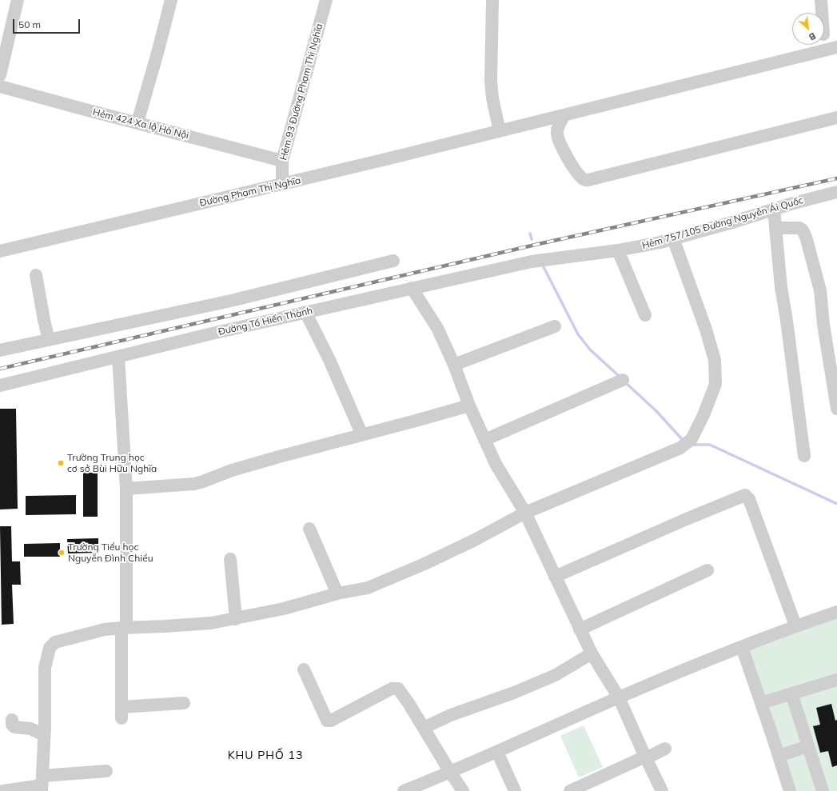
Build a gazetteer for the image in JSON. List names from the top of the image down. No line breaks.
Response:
{"streets":{"street":["Hẻm 93 Đường Phạm Thị Nghĩa","Hẻm 424 Xa lộ Hà Nội","Đường Phạm Thị Nghĩa","Hẻm 757/105 Đường Nguyễn Ái Quốc","Đường Tố Hiến Thành"]},"crossings":[["Hẻm 93 Đường Phạm Thị Nghĩa","Hẻm 424 Xa lộ Hà Nội"],["Hẻm 93 Đường Phạm Thị Nghĩa","Đường Phạm Thị Nghĩa"],["Hẻm 757/105 Đường Nguyễn Ái Quốc","Đường Tố Hiến Thành"]],"districts":["KHU PHỐ 13"],"places":["Trường Trung học cơ sở Bùi Hữu Nghĩa","Trường Tiểu học Nguyễn Đình Chiều"],"scale_bar":"50 m","north":"bottom right"}
